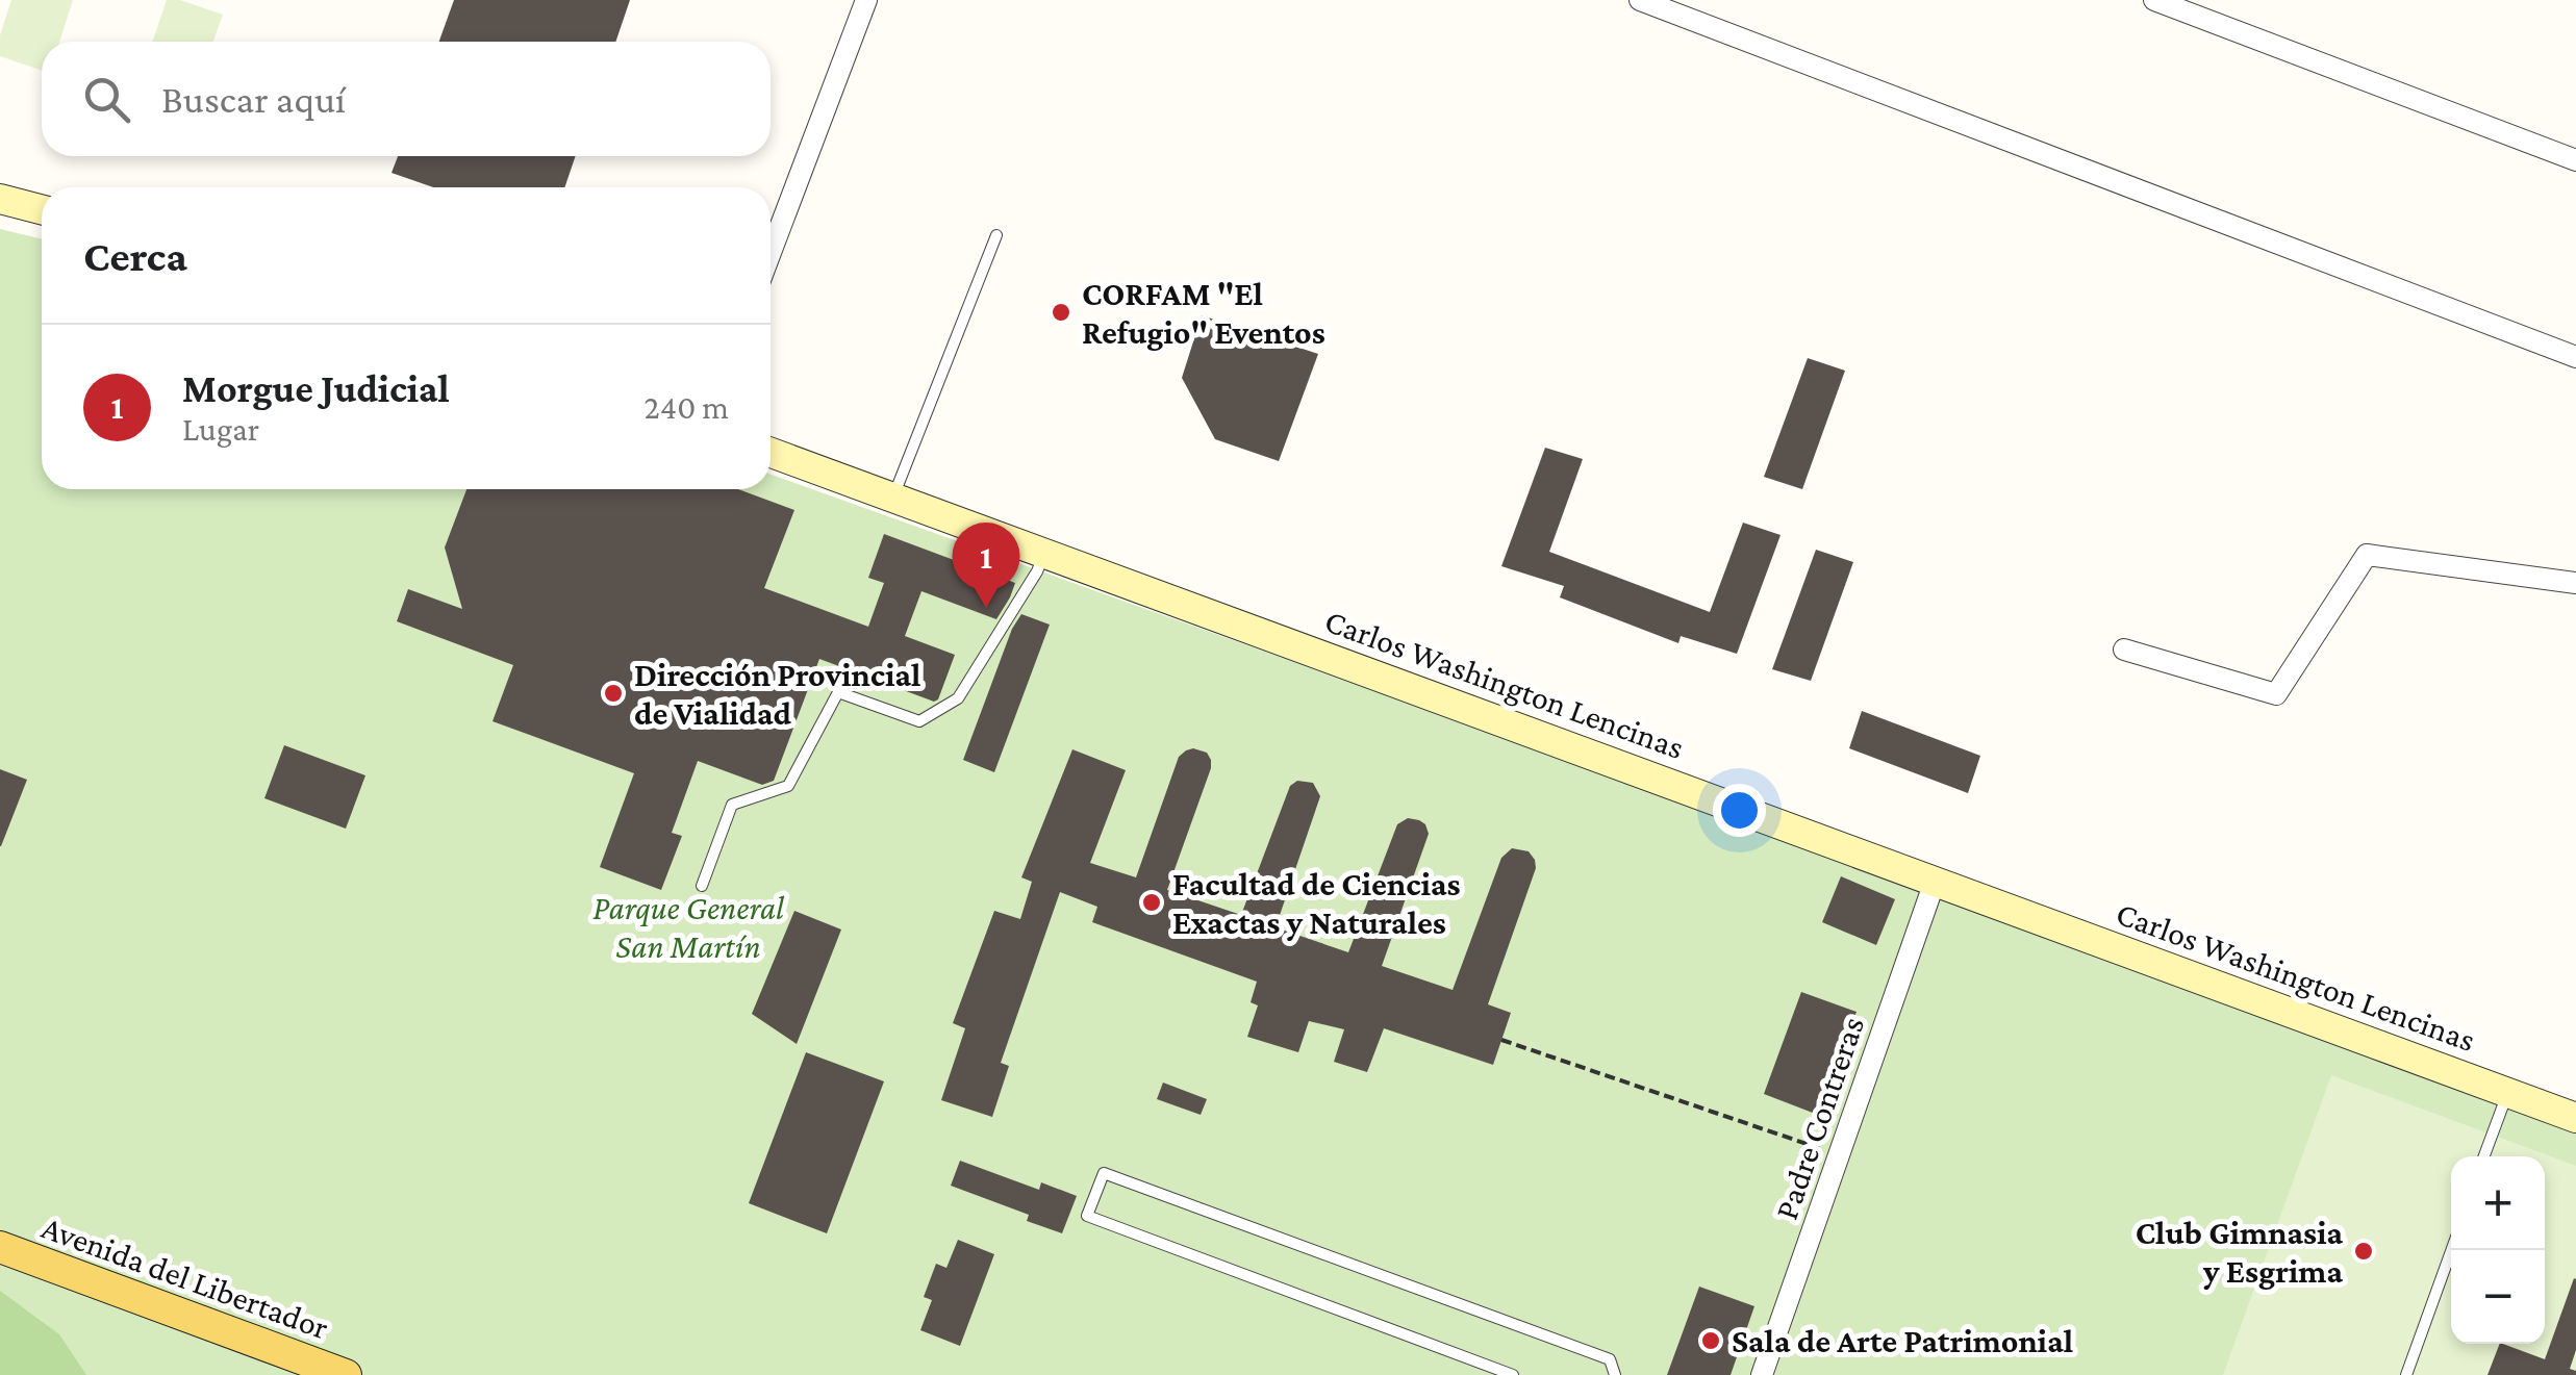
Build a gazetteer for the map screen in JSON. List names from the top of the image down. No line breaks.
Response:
{"streets":{"main road":["Carlos Washington Lencinas","Avenida del Libertador"],"street":["Padre Contreras"]},"crossings":[["Carlos Washington Lencinas","Padre Contreras"]],"parks":["Parque General San Martín"],"places":["CORFAM \"El Refugio\" Eventos","Dirección Provincial de Vialidad","Facultad de Ciencias Exactas y Naturales","Club Gimnasia y Esgrima","Sala de Arte Patrimonial"],"page":{"search":"Buscar aquí","heading":"Cerca","list":[{"mark":"1","name":"Morgue Judicial","note":"Lugar","value":"240 m"}],"pins":"1","map_buttons":["+","−"]}}
